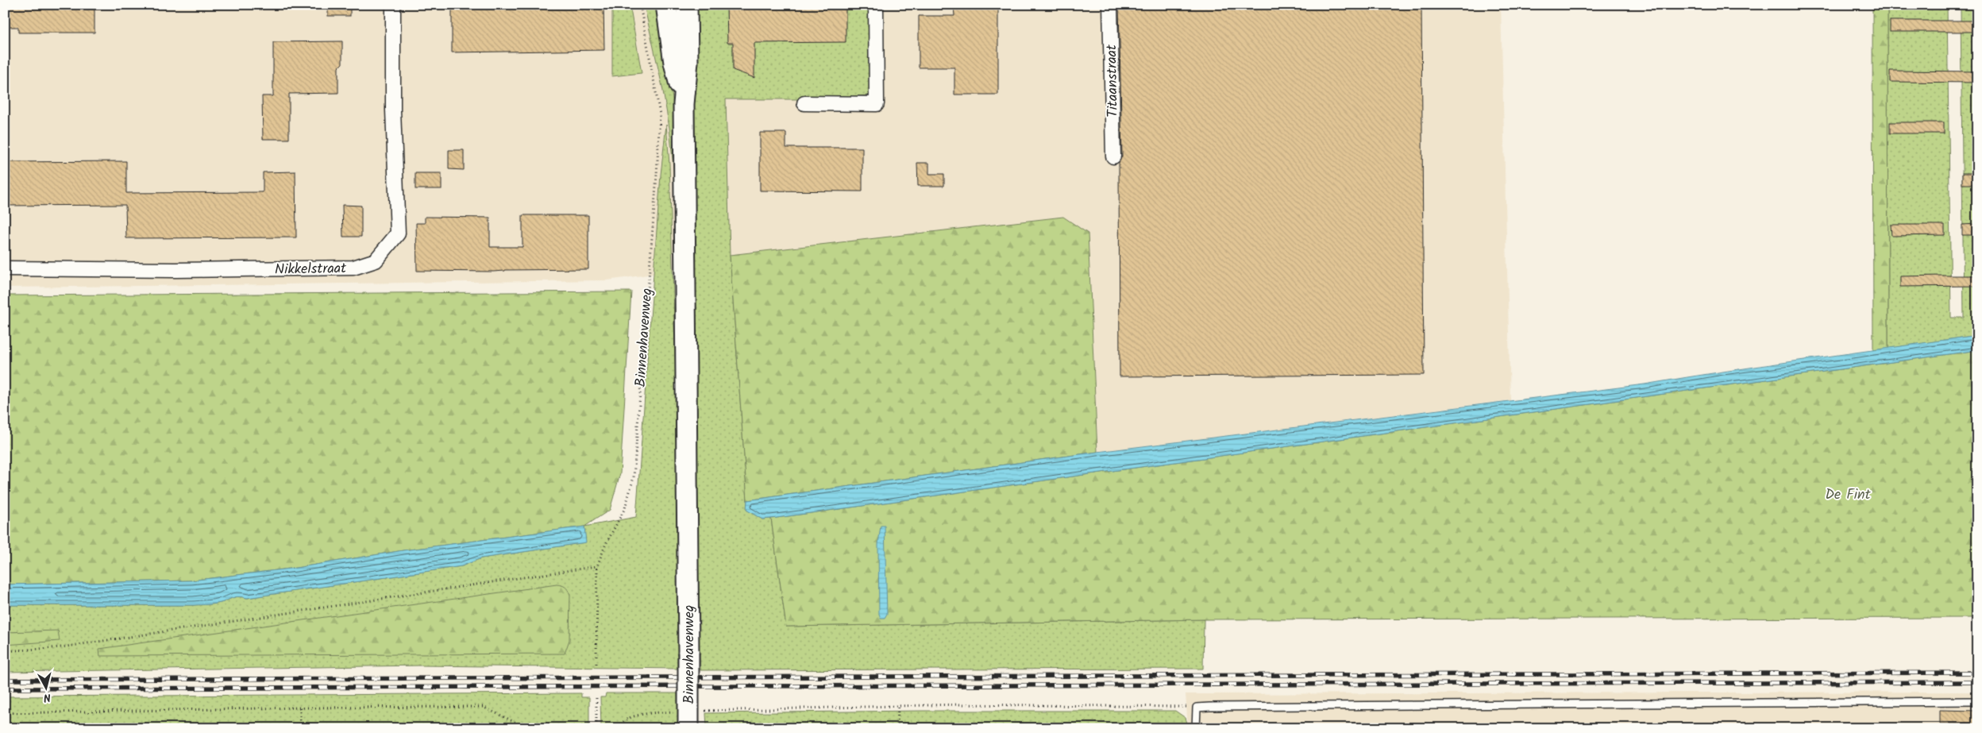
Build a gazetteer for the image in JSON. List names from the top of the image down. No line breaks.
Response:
{"streets":{"main road":["Binnenhavenweg"],"street":["Titaanstraat","Nikkelstraat"]},"parks":["De Fint"],"north":"bottom"}
